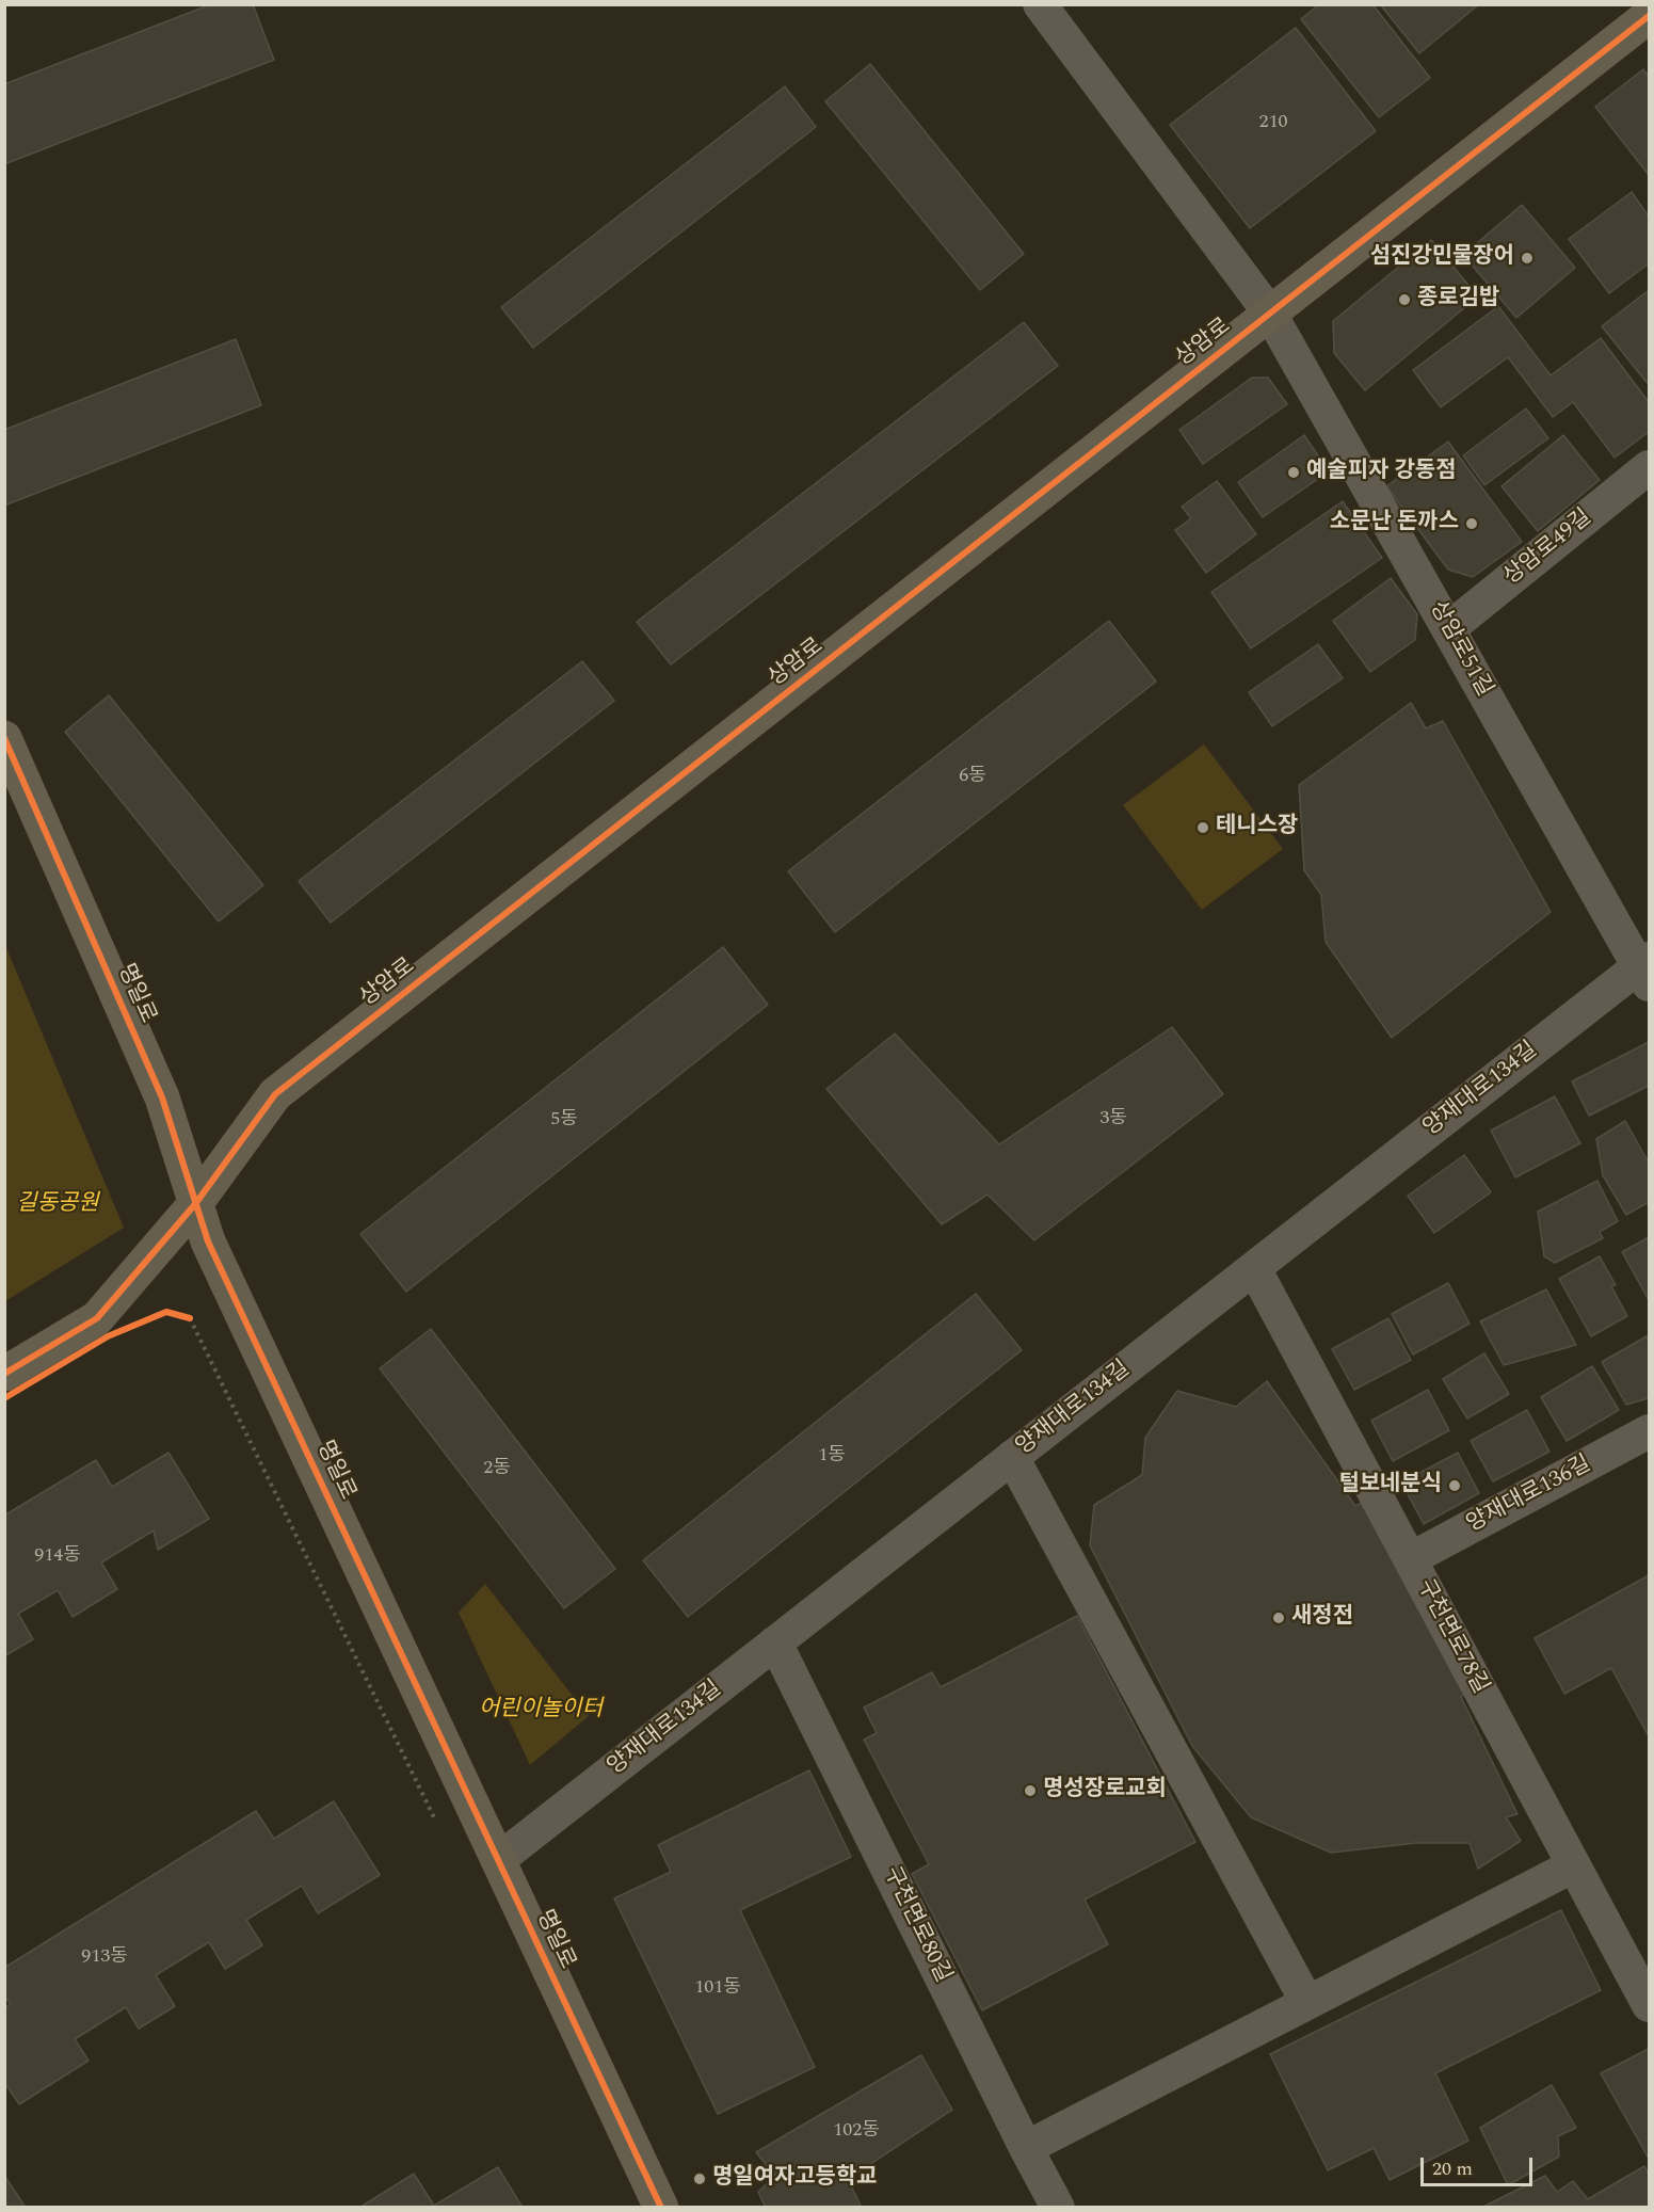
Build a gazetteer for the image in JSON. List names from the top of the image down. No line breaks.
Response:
{"streets":{"street":["상암로","상암로49길","상암로51길","명일로","양재대로134길","양재대로136길","구천면로78길","구천면로80길"]},"crossings":[["상암로","상암로51길"],["상암로","명일로"],["상암로49길","상암로51길"],["상암로51길","양재대로134길"],["명일로","양재대로134길"],["양재대로134길","구천면로78길"],["양재대로134길","구천면로80길"],["양재대로136길","구천면로78길"]],"parks":["길동공원","어린이놀이터"],"places":["섬진강민물장어","종로김밥","예술피자 강동점","소문난 돈까스","테니스장","털보네분식","새정전","명성장로교회","명일여자고등학교"],"house_numbers":["210","6동","3동","5동","1동","2동","914동","913동","101동","102동"],"scale_bar":"20 m"}
